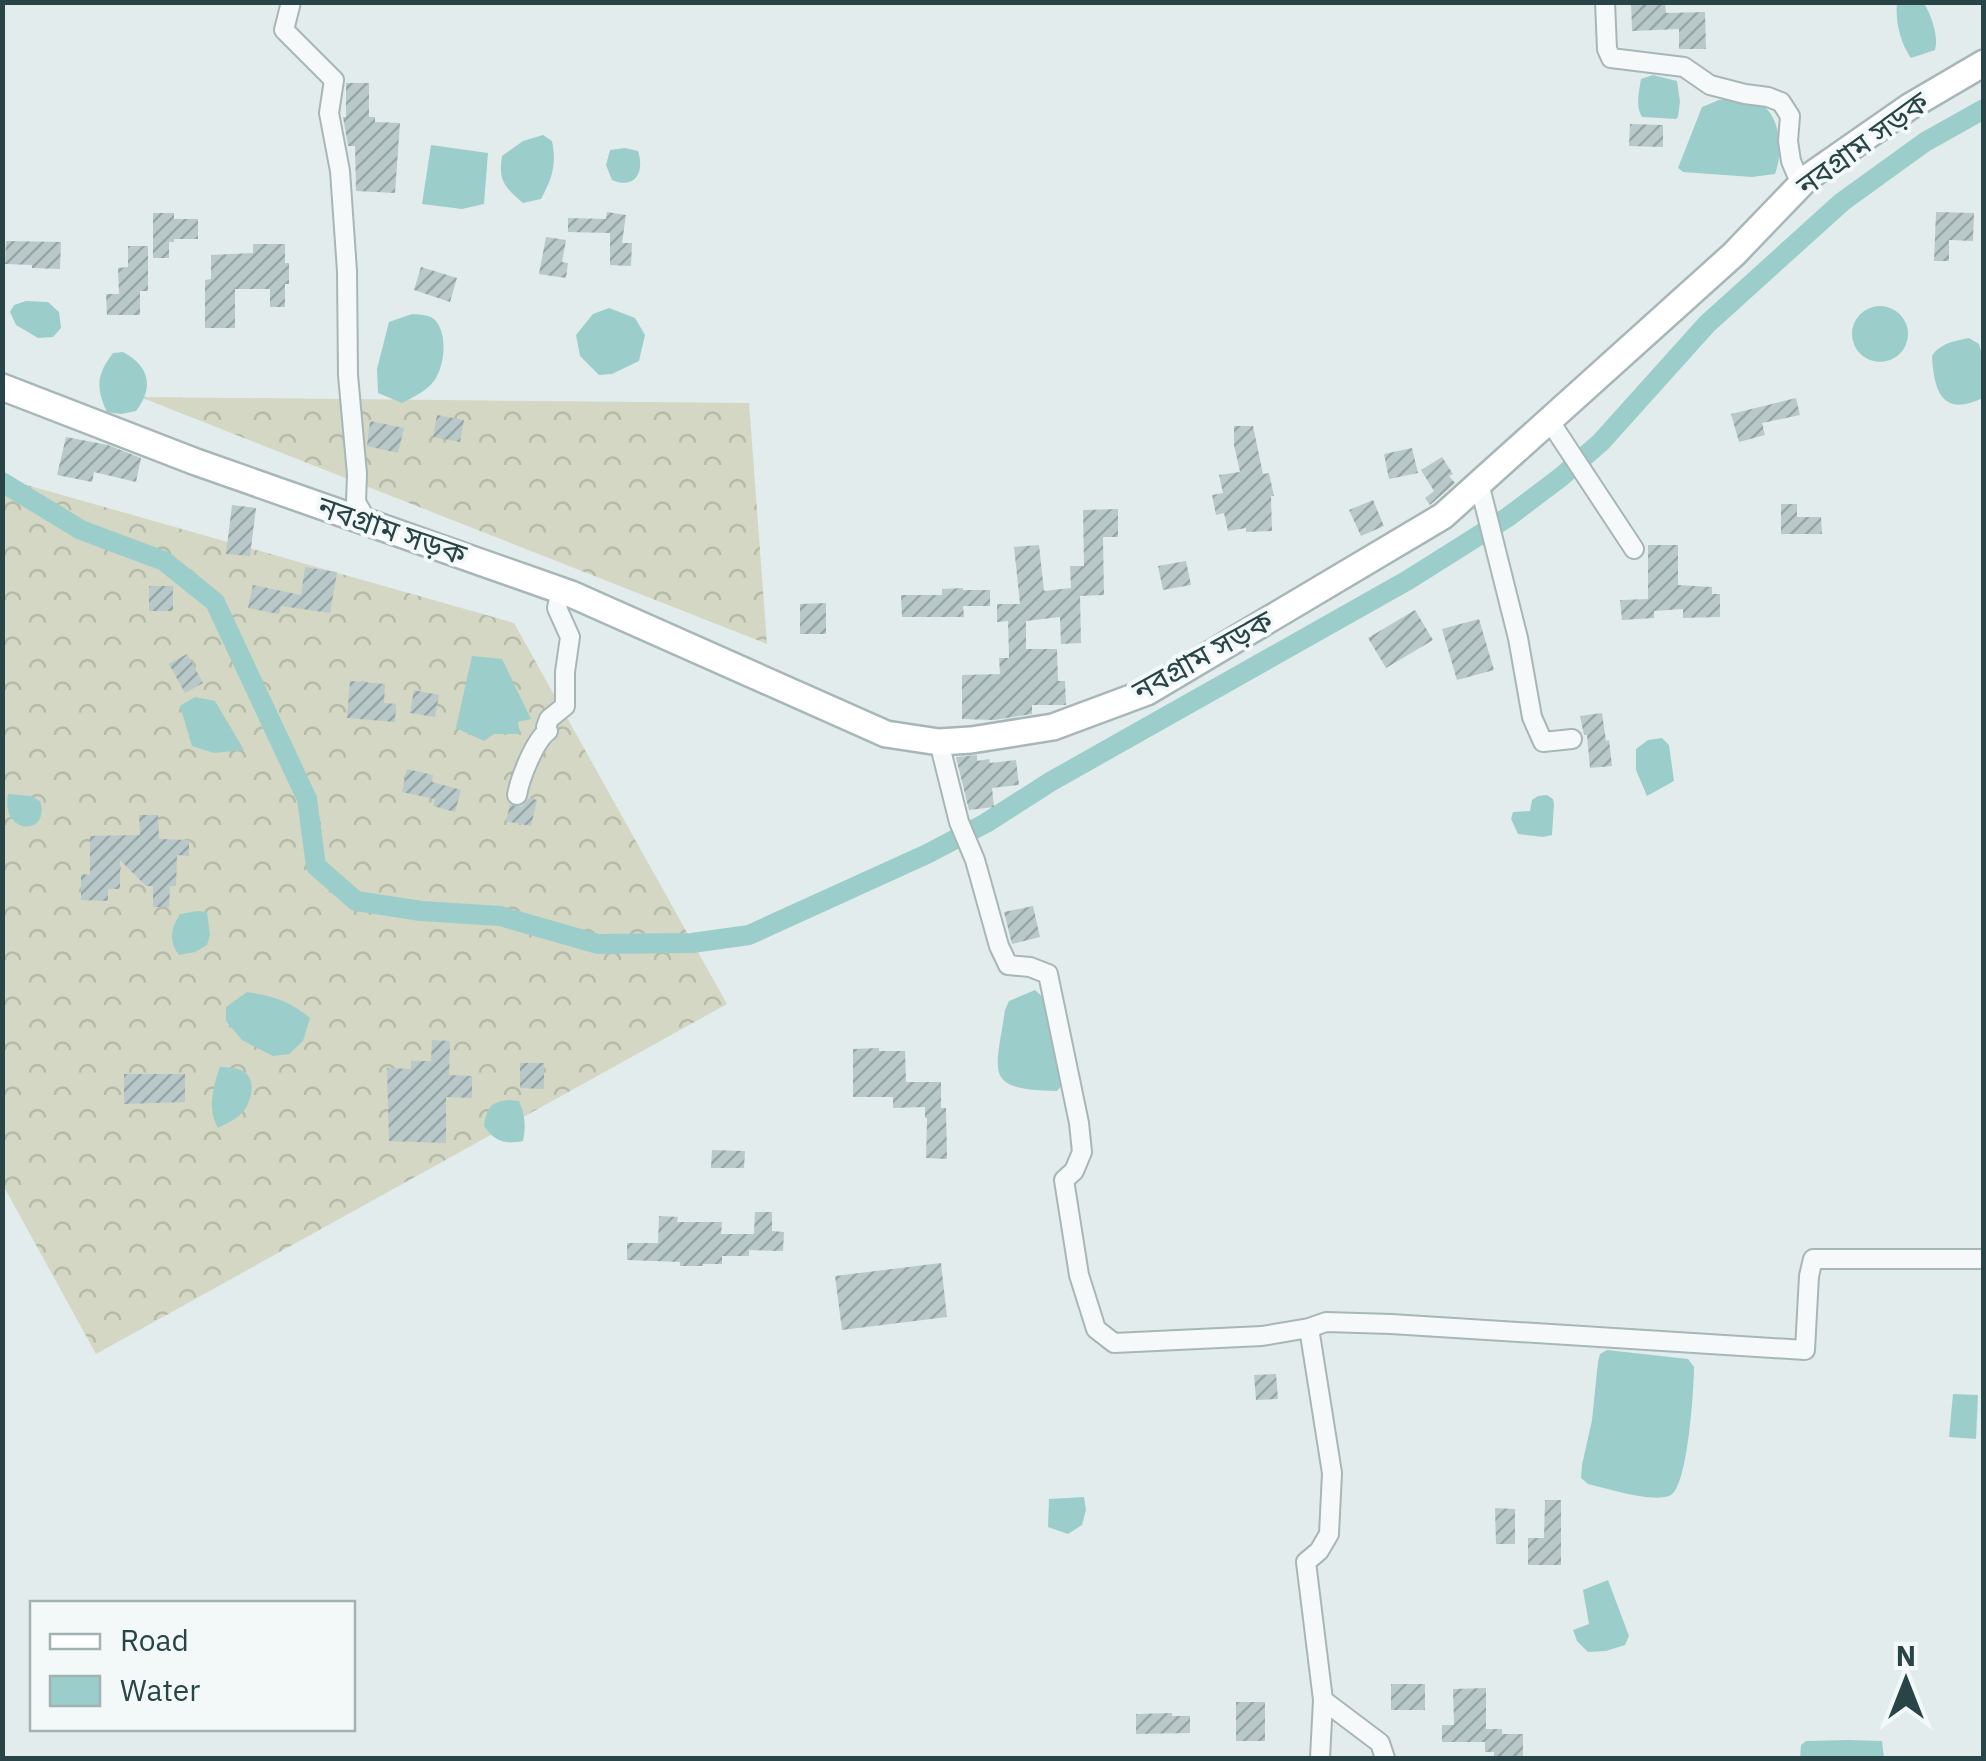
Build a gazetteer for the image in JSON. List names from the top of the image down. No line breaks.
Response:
{"streets":{"main road":["নবগ্রাম সড়ক"]},"legend":["Road","Water"],"north":"top"}
